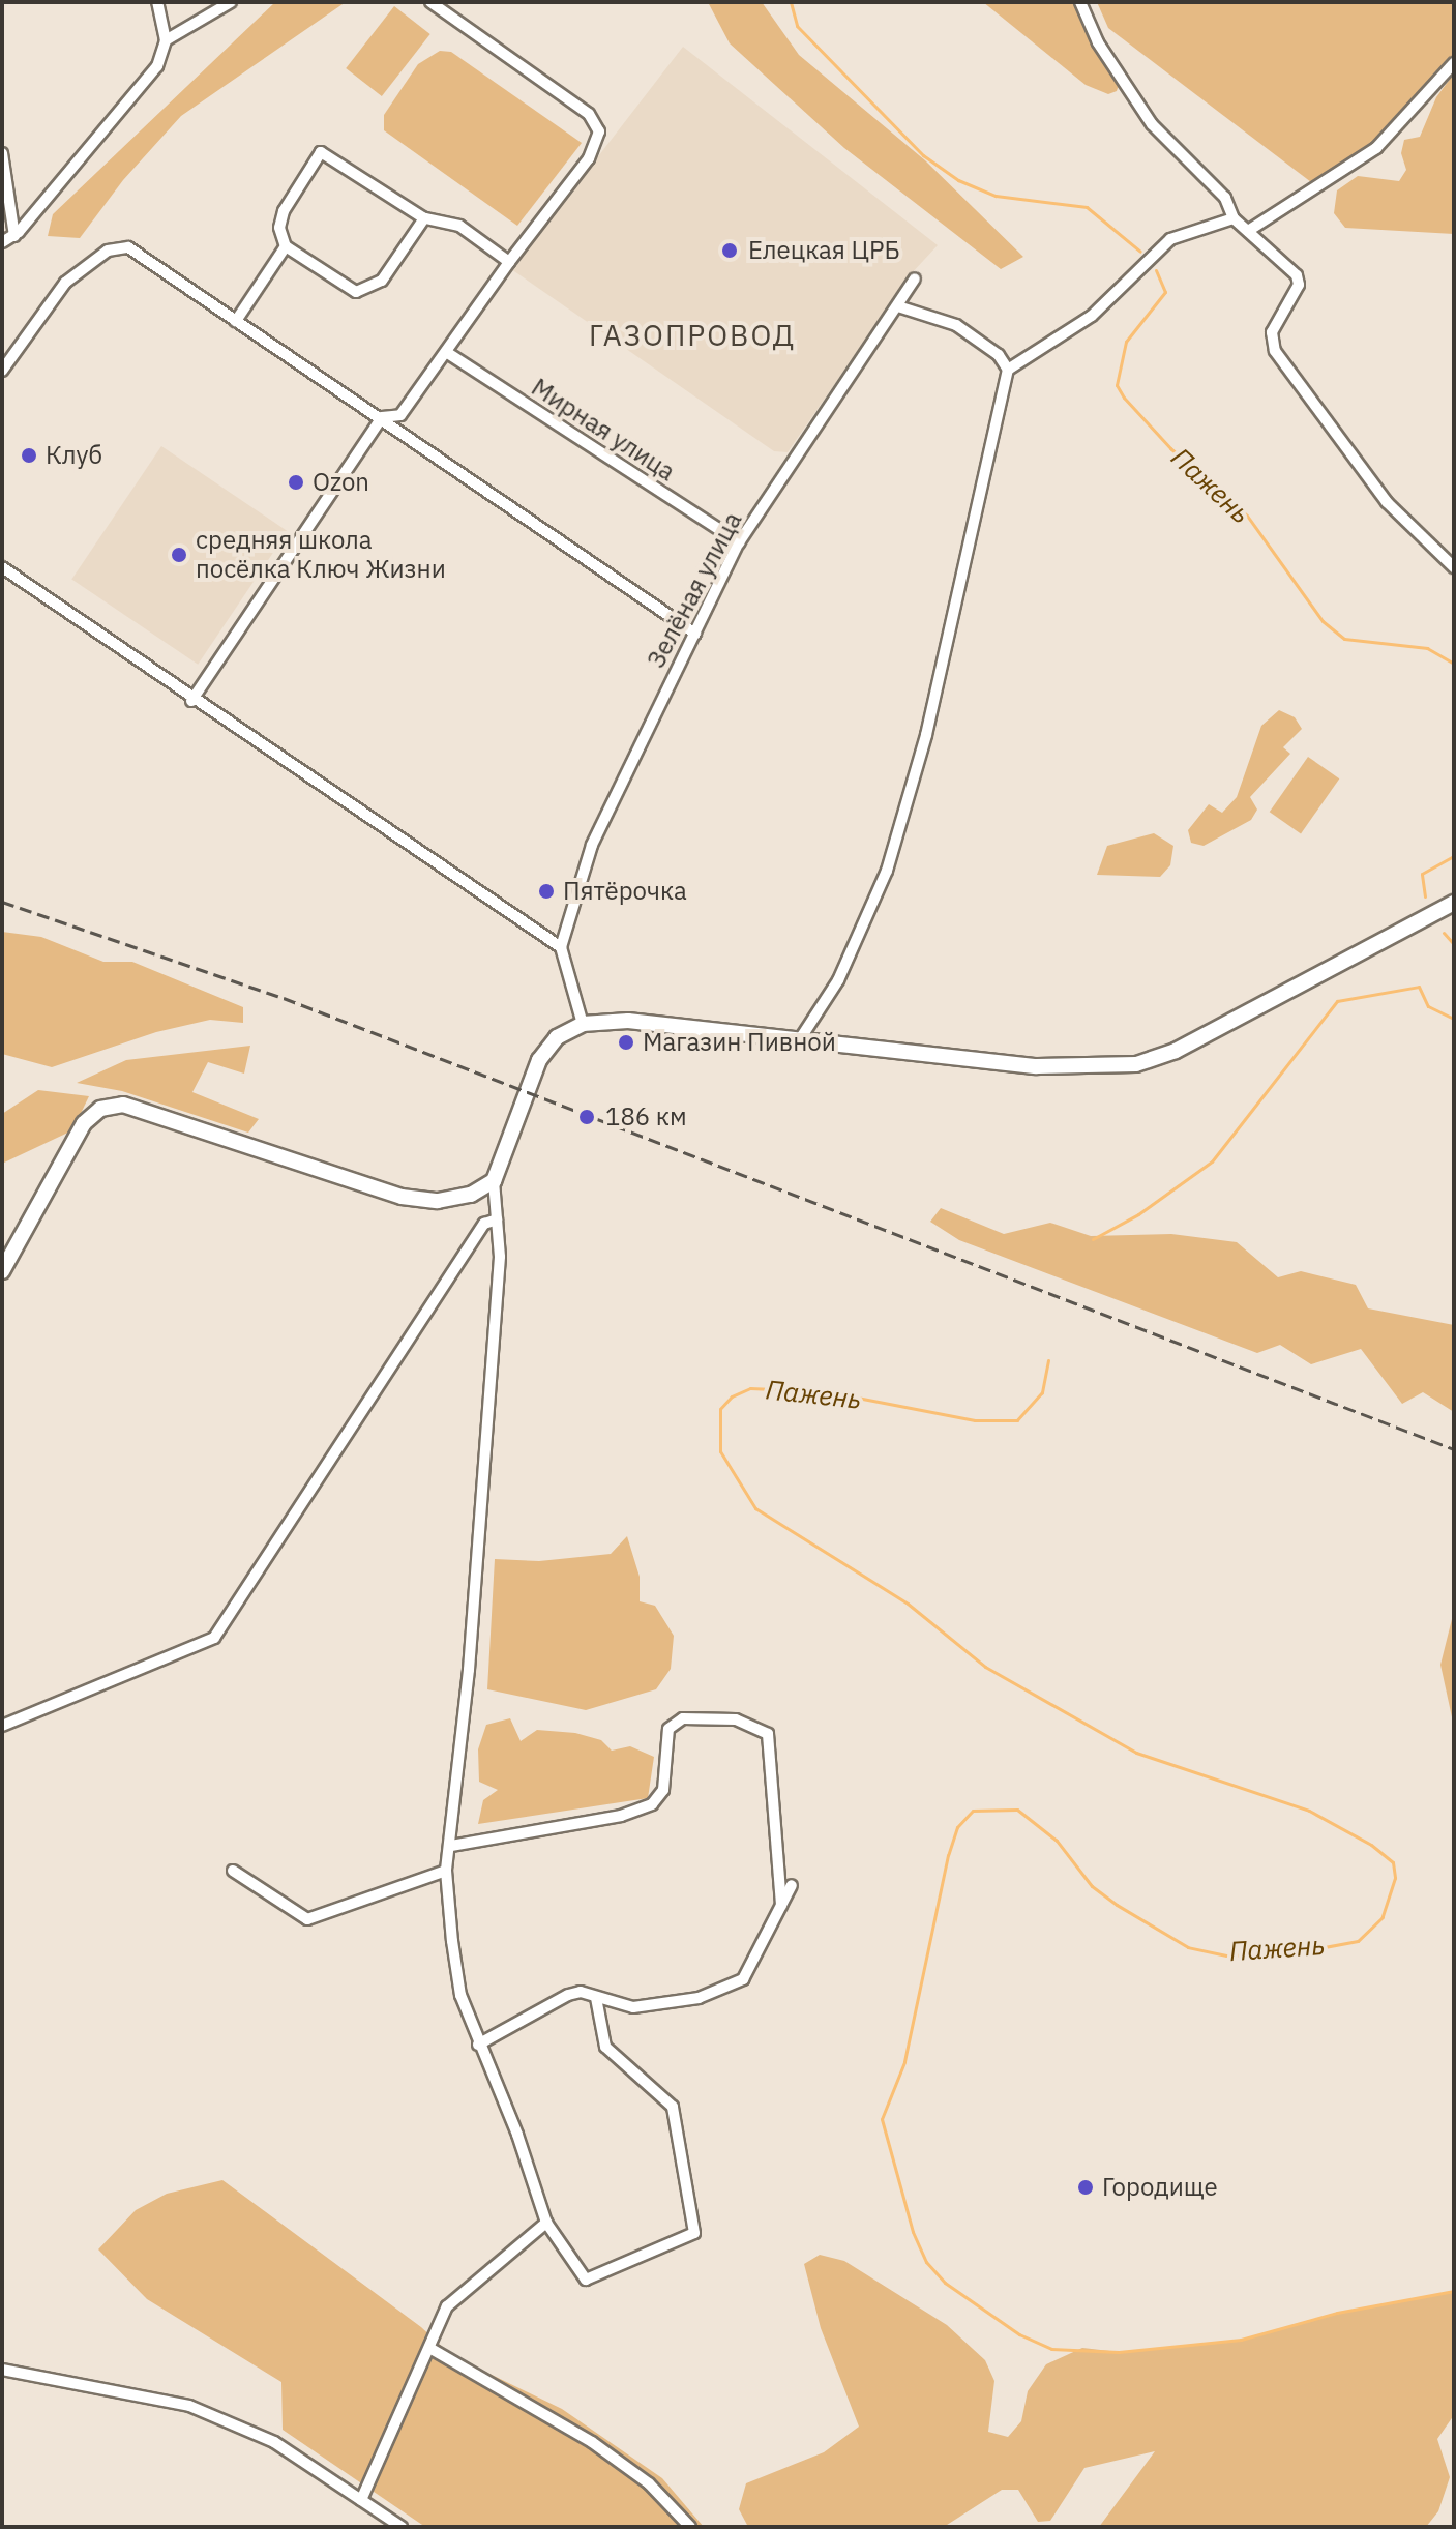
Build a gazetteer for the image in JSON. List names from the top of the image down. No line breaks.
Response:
{"streets":{"street":["Мирная улица","Зелёная улица"]},"crossings":[["Мирная улица","Зелёная улица"]],"districts":["ГАЗОПРОВОД"],"water":["Пажень"],"places":["Елецкая ЦРБ","Клуб","Ozon","средняя школа посёлка Ключ Жизни","Пятёрочка","Магазин Пивной","186 км","Городище"]}
